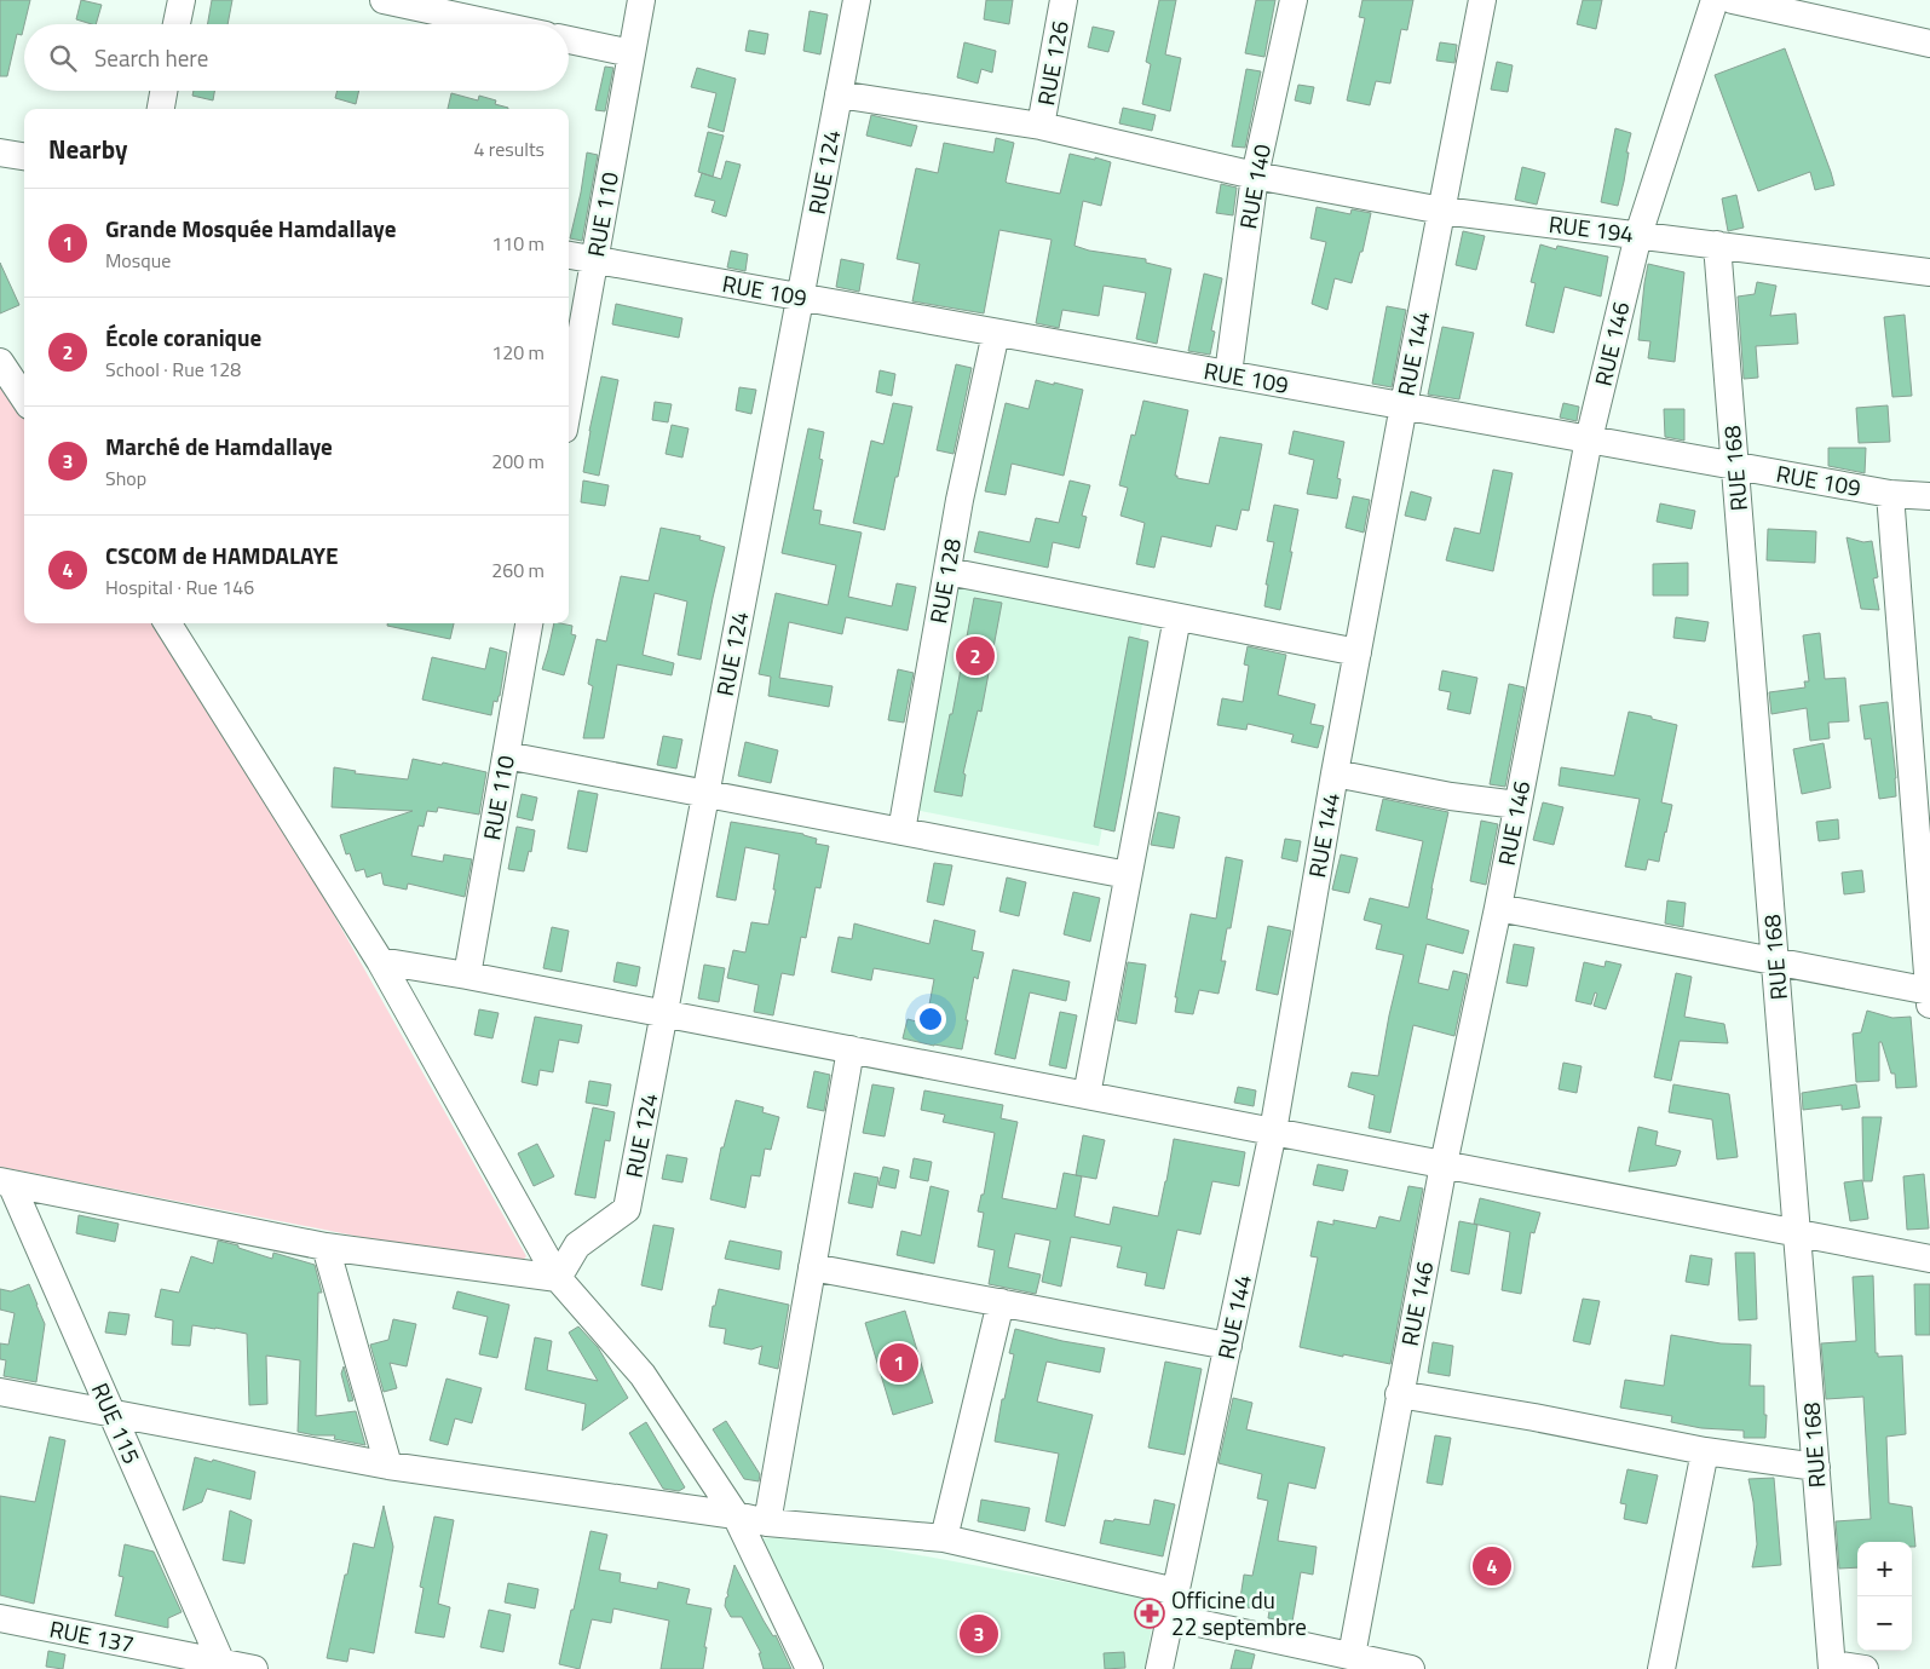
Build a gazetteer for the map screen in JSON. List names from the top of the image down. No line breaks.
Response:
{"streets":{"street":["RUE 126","RUE 124","RUE 140","RUE 110","RUE 194","RUE 109","RUE 146","RUE 144","RUE 168","RUE 128","RUE 115","RUE 137"]},"crossings":[["RUE 126","RUE 194"],["RUE 124","RUE 194"],["RUE 124","RUE 109"],["RUE 140","RUE 194"],["RUE 140","RUE 109"],["RUE 110","RUE 109"],["RUE 194","RUE 146"],["RUE 194","RUE 144"],["RUE 194","RUE 168"],["RUE 109","RUE 146"],["RUE 109","RUE 144"],["RUE 109","RUE 168"],["RUE 109","RUE 128"],["RUE 115","RUE 137"]],"places":{"pharmacy":["Officine du 22 septembre"]},"page":{"search":"Search here","heading":["Nearby","4 results"],"list":[{"mark":"1","name":"Grande Mosquée Hamdallaye","note":"Mosque","value":"110 m"},{"mark":"2","name":"École coranique","note":"School · Rue 128","value":"120 m"},{"mark":"3","name":"Marché de Hamdallaye","note":"Shop","value":"200 m"},{"mark":"4","name":"CSCOM de HAMDALAYE","note":"Hospital · Rue 146","value":"260 m"}],"pins":["2","1","4","3"],"map_buttons":["+","−"]}}
